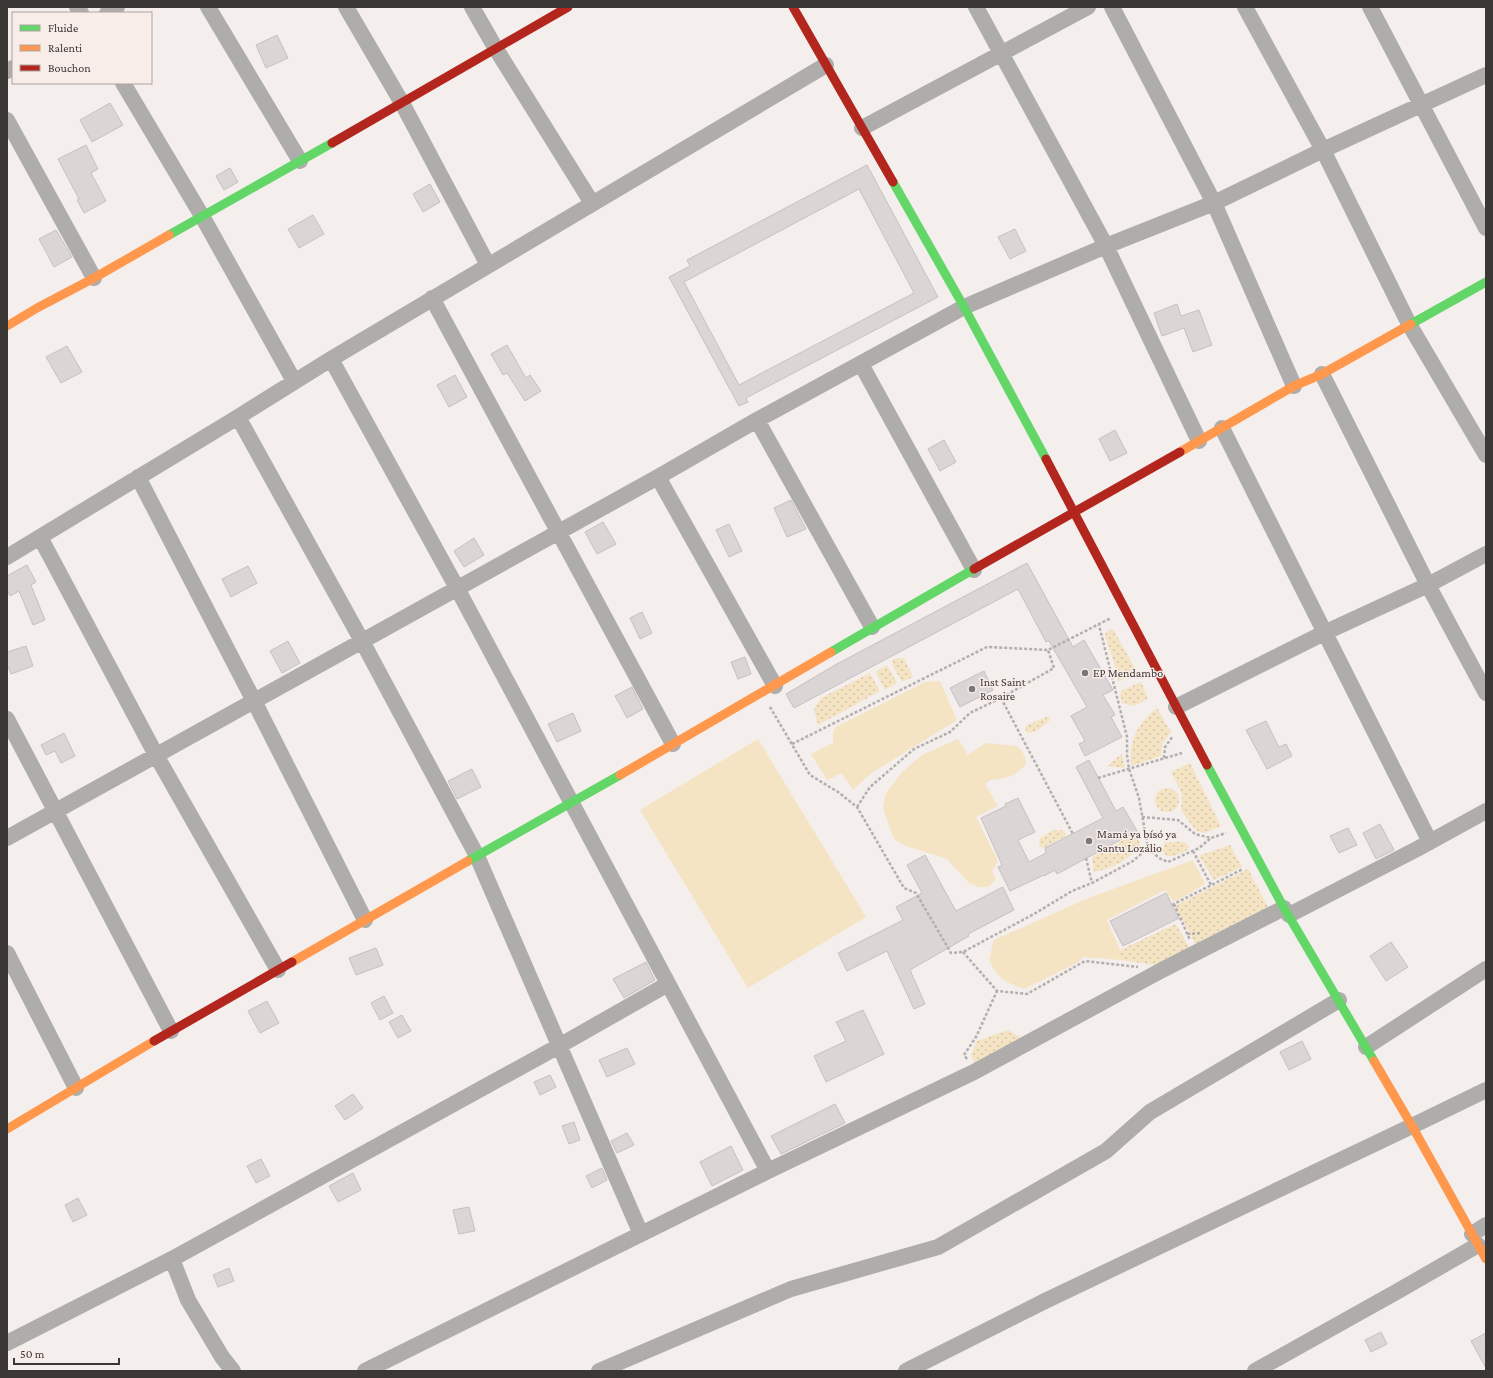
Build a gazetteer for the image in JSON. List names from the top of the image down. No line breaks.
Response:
{"places":["EP Mendambo","Inst Saint Rosaire","Mamá ya bísó ya Santu Lozálio"],"legend":["Fluide","Ralenti","Bouchon"],"scale_bar":"50 m"}
